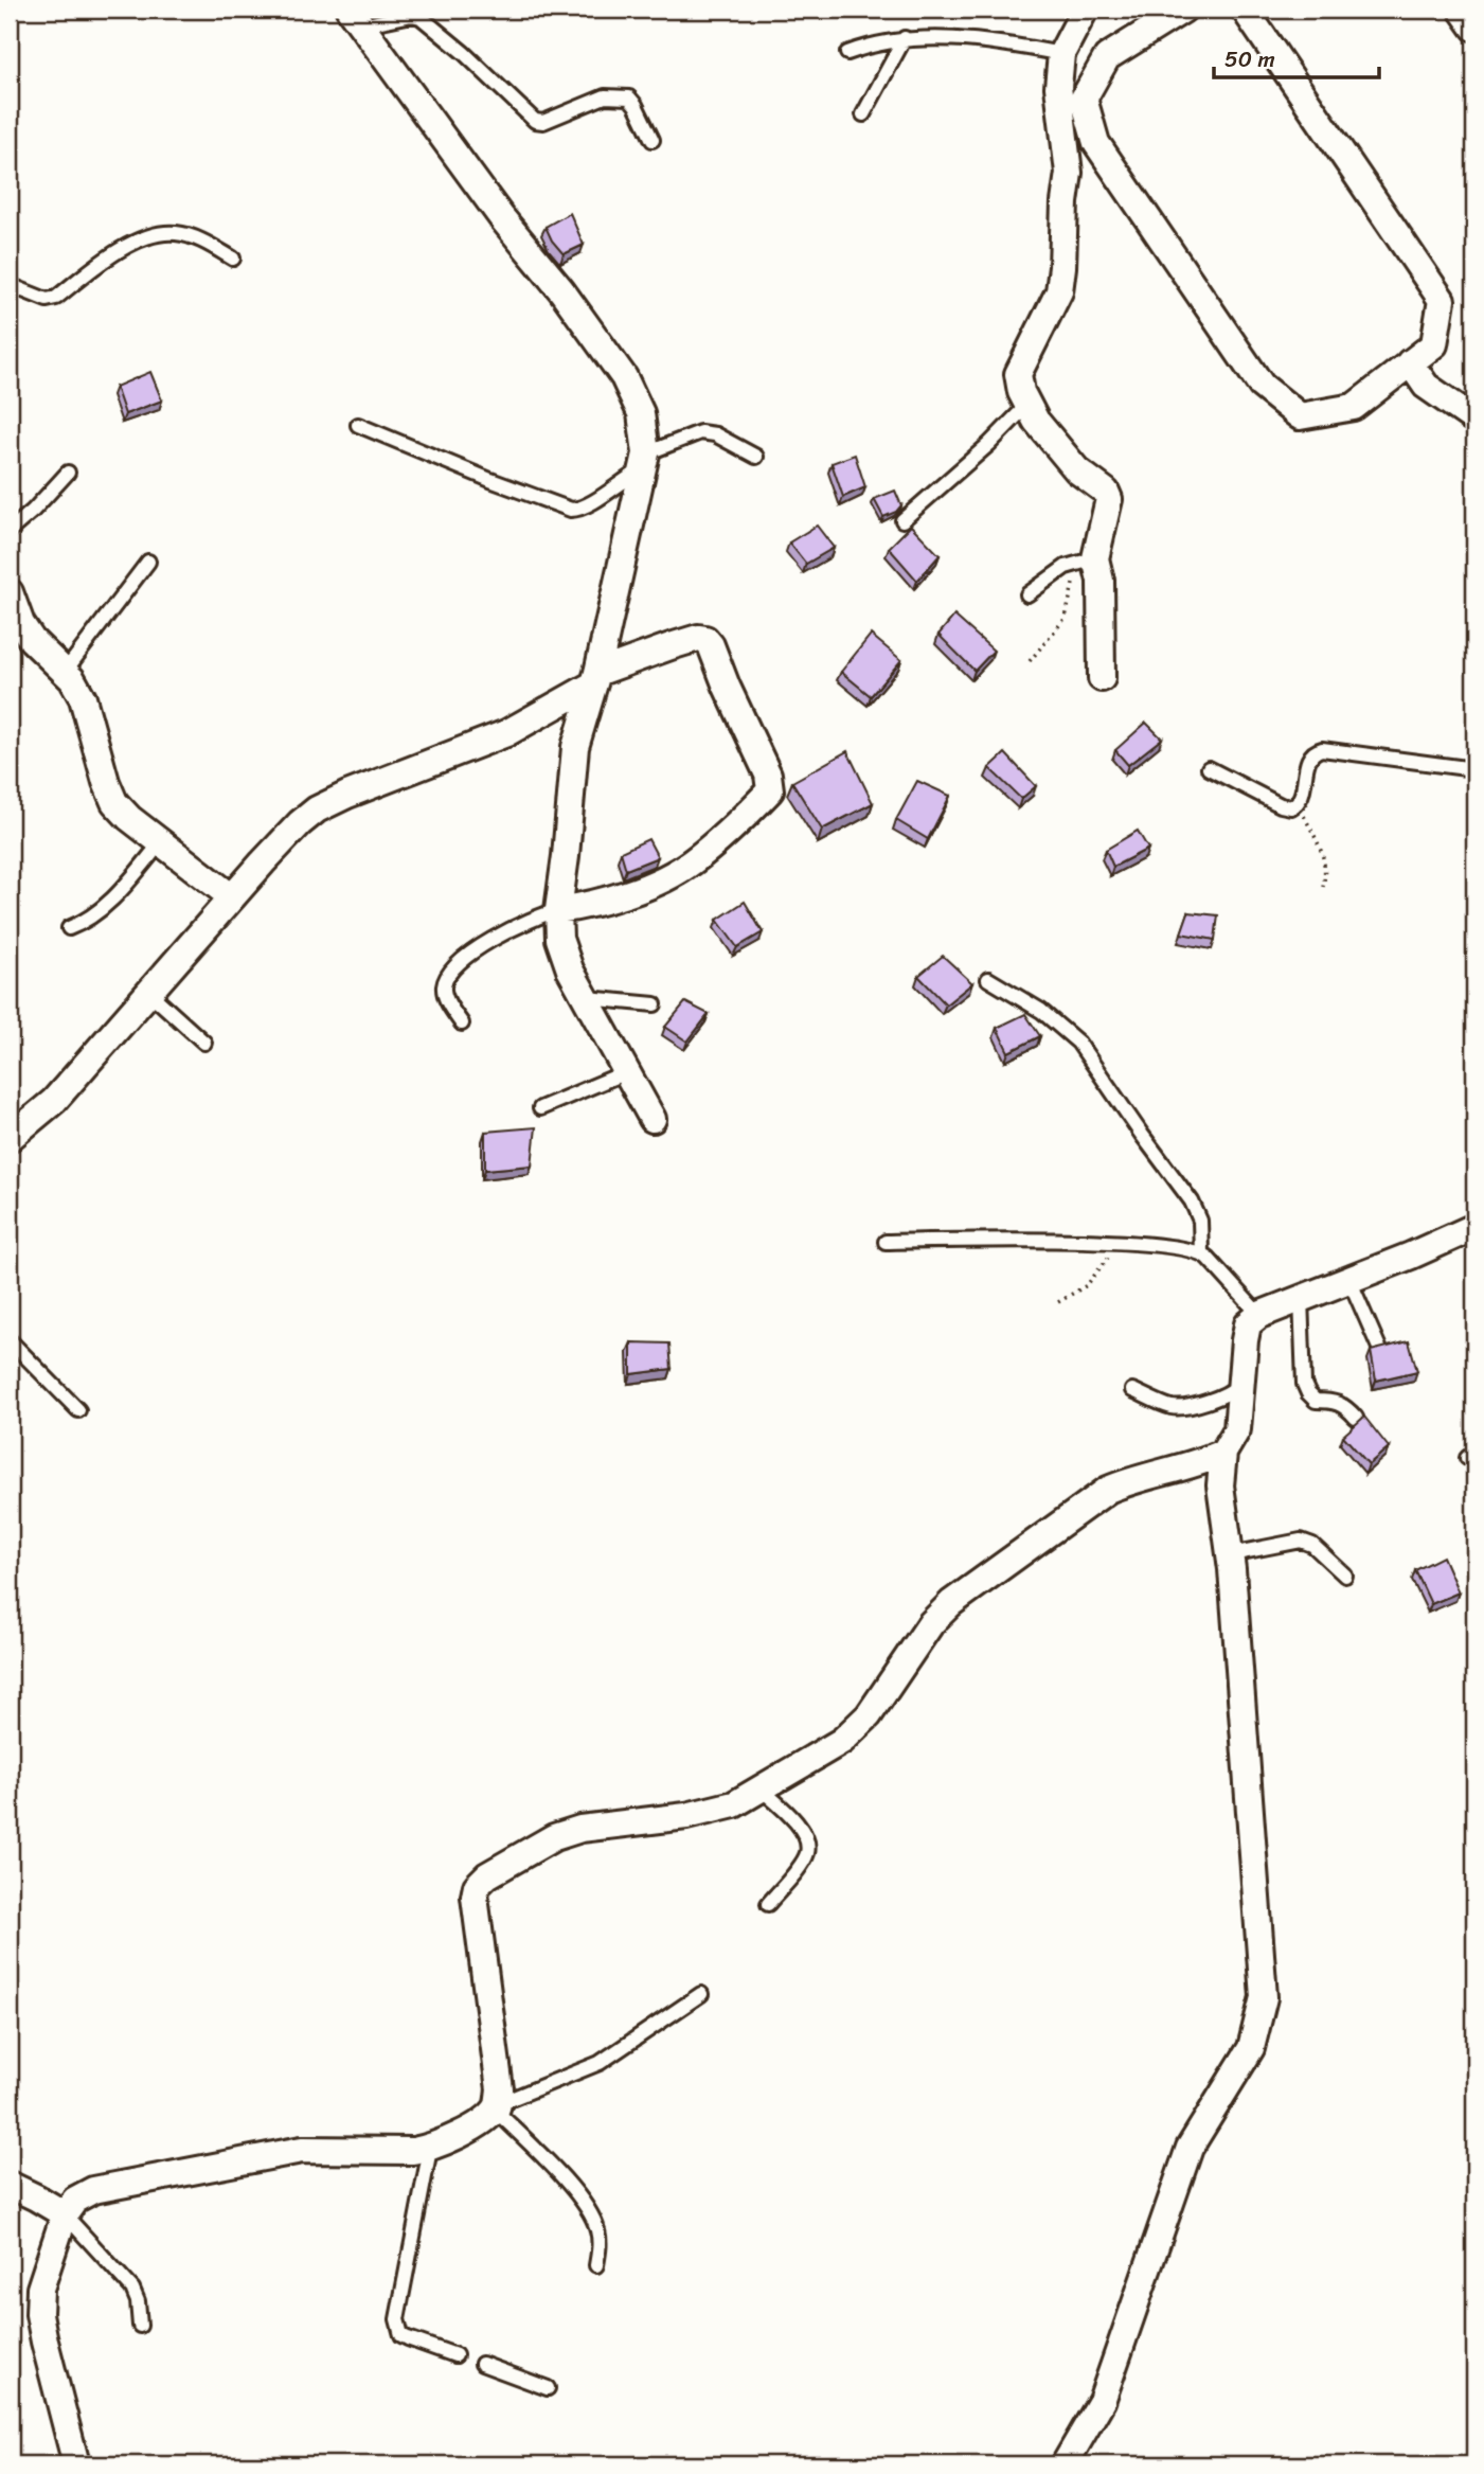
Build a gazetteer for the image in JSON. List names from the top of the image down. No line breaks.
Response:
{"scale_bar":"50 m"}
